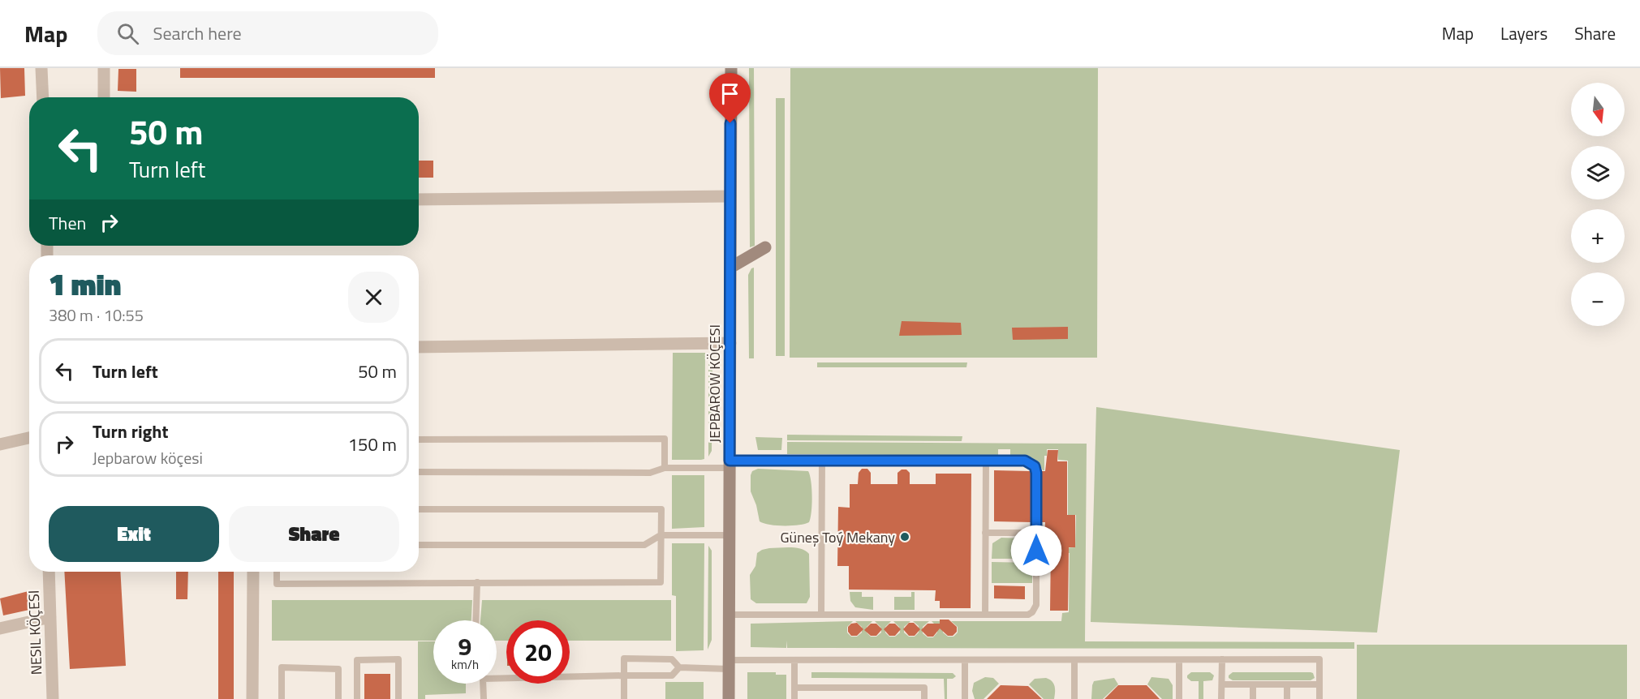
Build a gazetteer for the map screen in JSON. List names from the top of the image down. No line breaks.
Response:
{"streets":{"street":["JEPBAROW KÖÇESI","NESIL KÖÇESI"]},"places":["Güneş Toý Mekany"],"north":"bottom","page":{"header":"Map","search":"Search here","nav":["Map","Layers","Share"],"map_buttons":["+","−"],"turn":["50 m","Turn left"],"then":"Then","heading":["1 min","380 m · 10:55"],"list":[{"name":"Turn left","value":"50 m"},{"name":"Turn right","note":"Jepbarow köçesi","value":"150 m"}],"buttons":["Exit","Share"],"speed":"9 km/h","limit":"20"}}
